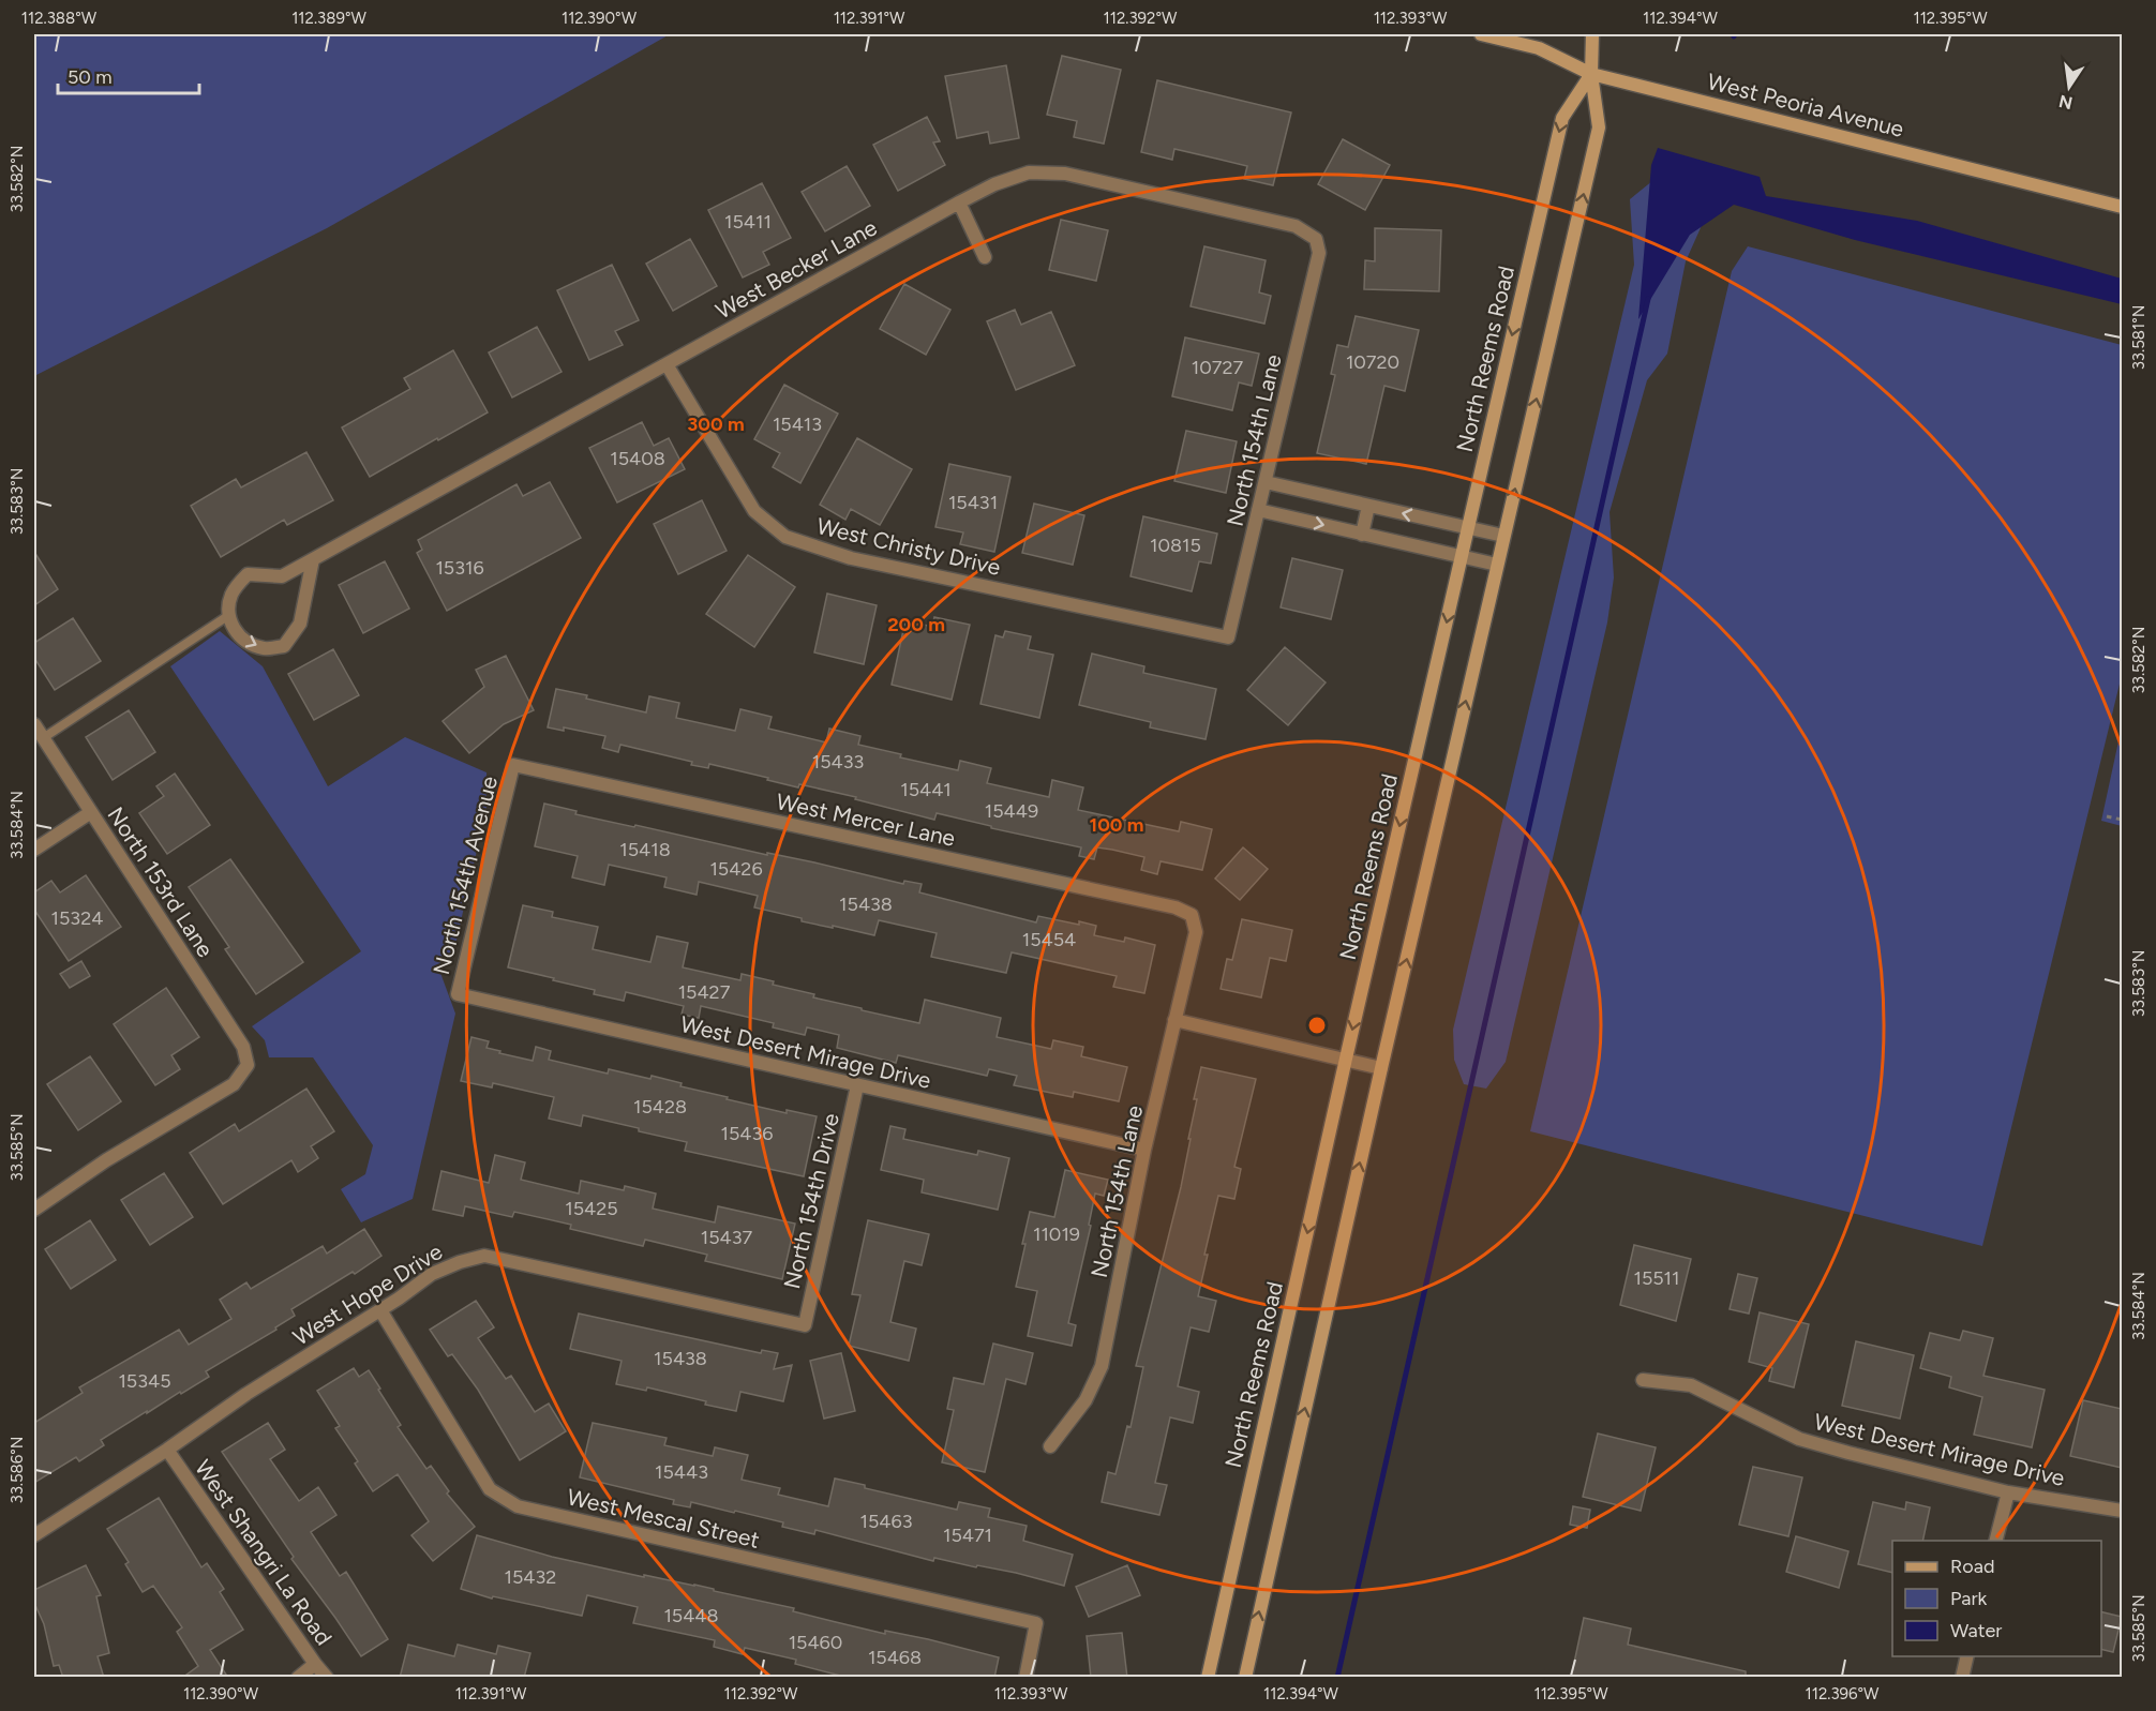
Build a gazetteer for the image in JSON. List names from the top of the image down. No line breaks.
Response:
{"streets":{"main road":["West Peoria Avenue","North Reems Road"],"street":["West Becker Lane","North 154th Lane","West Christy Drive","West Mercer Lane","North 154th Avenue","North 153rd Lane","West Desert Mirage Drive","North 154th Drive","West Hope Drive","West Mescal Street","West Shangri La Road"]},"crossings":[["West Peoria Avenue","North Reems Road"],["West Becker Lane","North 154th Lane"],["West Becker Lane","West Christy Drive"],["North 154th Lane","West Christy Drive"],["North 154th Lane","West Mercer Lane"],["North 154th Lane","West Desert Mirage Drive"],["West Mercer Lane","North 154th Avenue"],["North 154th Avenue","West Desert Mirage Drive"],["West Desert Mirage Drive","North 154th Drive"],["North 154th Drive","West Hope Drive"],["West Hope Drive","West Mescal Street"],["West Hope Drive","West Shangri La Road"]],"house_numbers":["15411","10720","10727","15413","15408","15431","10815","15316","15433","15441","15449","15418","15426","15438","15324","15454","15427","15428","15436","15425","11019","15437","15511","15438","15345","15443","15463","15471","15432","15448","15460","15468"],"legend":["Road","Park","Water"],"scale_bar":"50 m","north":"bottom","coordinates":["112.388°W","112.389°W","112.390°W","112.391°W","112.392°W","112.393°W","112.394°W","112.395°W","33.582°N","33.581°N","33.583°N","33.584°N","33.585°N","33.586°N","112.396°W"],"rings":["300 m","200 m","100 m"]}
